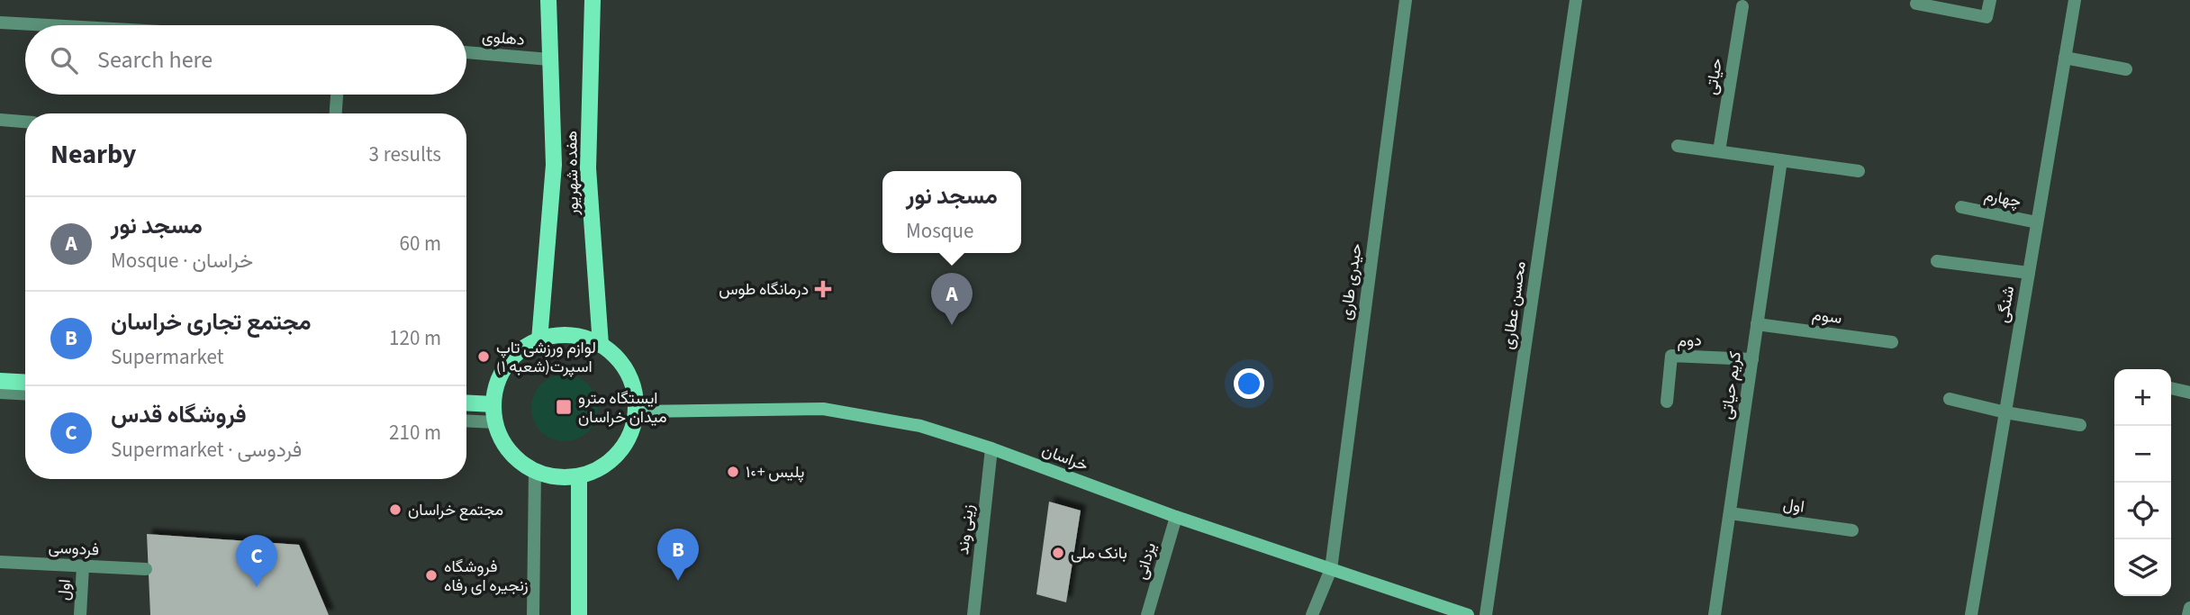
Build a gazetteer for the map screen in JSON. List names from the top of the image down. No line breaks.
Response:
{"streets":{"main road":["هفده شهریور","خراسان"],"street":["دهلوی","حیاتی","چهارم","حیدری طاری","شنگی","محسن عطاری","سوم","دوم","کریم حیاتی","اول","زینی وند","فردوسی","یزدانی"]},"crossings":[["دهلوی","هفده شهریور"],["هفده شهریور","خراسان"],["چهارم","شنگی"],["حیدری طاری","خراسان"],["سوم","کریم حیاتی"],["دوم","کریم حیاتی"],["کریم حیاتی","اول"],["خراسان","زینی وند"],["خراسان","یزدانی"],["اول","فردوسی"]],"places":{"health":["درمانگاه طوس"],"other":["لوازم ورزشی تاپ اسپرت(شعبه ۱)","پلیس +۱۰","مجتمع خراسان","بانک ملی","فروشگاه زنجیره ای رفاه"],"transit":["ایستگاه مترو میدان خراسان"]},"page":{"search":"Search here","heading":["Nearby","3 results"],"popup":["مسجد نور","Mosque"],"list":[{"mark":"A","name":"مسجد نور","note":"Mosque · خراسان","value":"60 m"},{"mark":"B","name":"مجتمع تجاری خراسان","note":"Supermarket","value":"120 m"},{"mark":"C","name":"فروشگاه قدس","note":"Supermarket · فردوسی","value":"210 m"}],"pins":["A","B","C"],"map_buttons":["+","−"]}}
